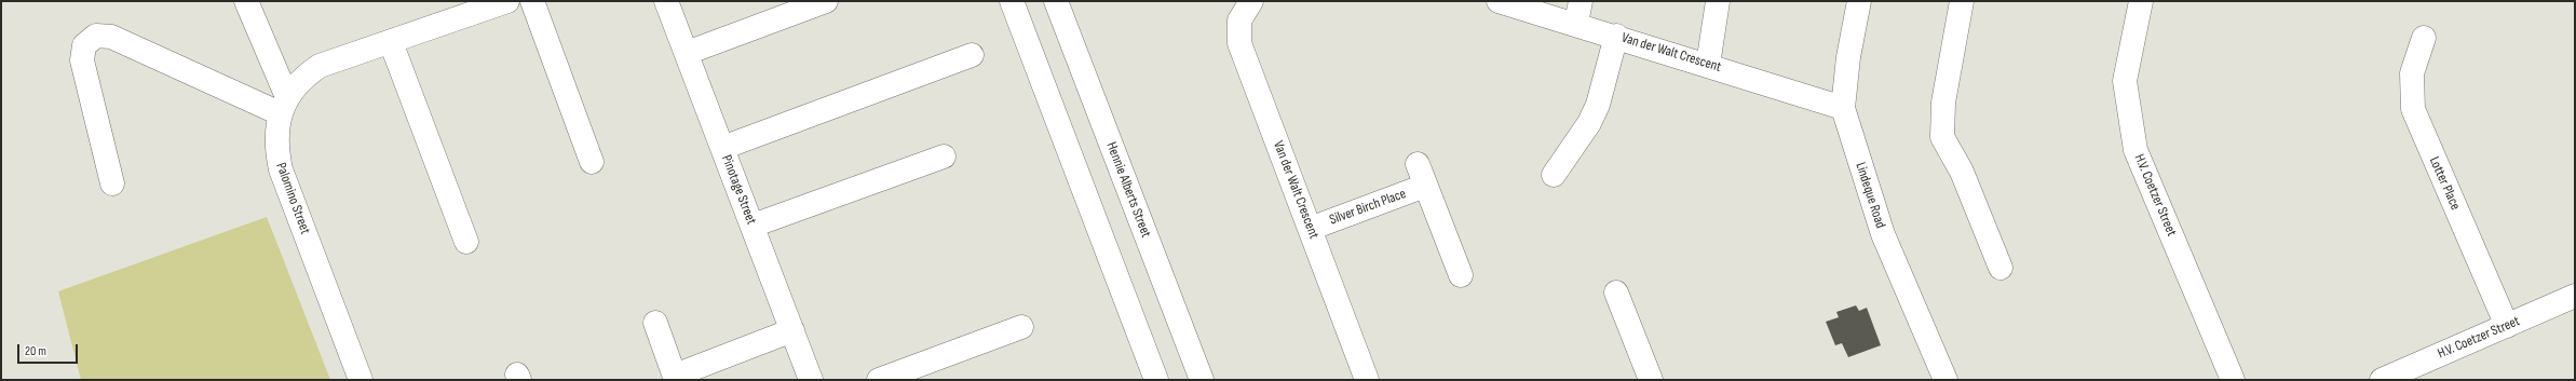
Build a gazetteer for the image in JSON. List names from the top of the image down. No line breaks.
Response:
{"streets":{"street":["Van der Walt Crescent","Lotter Place","Pinotage Street","Hennie Alberts Street","Lindeque Road","H.V. Coetzer Street","Palomino Street","Silver Birch Place"]},"crossings":[["Van der Walt Crescent","Lindeque Road"],["Van der Walt Crescent","Silver Birch Place"],["Lotter Place","H.V. Coetzer Street"]],"scale_bar":"20 m"}
